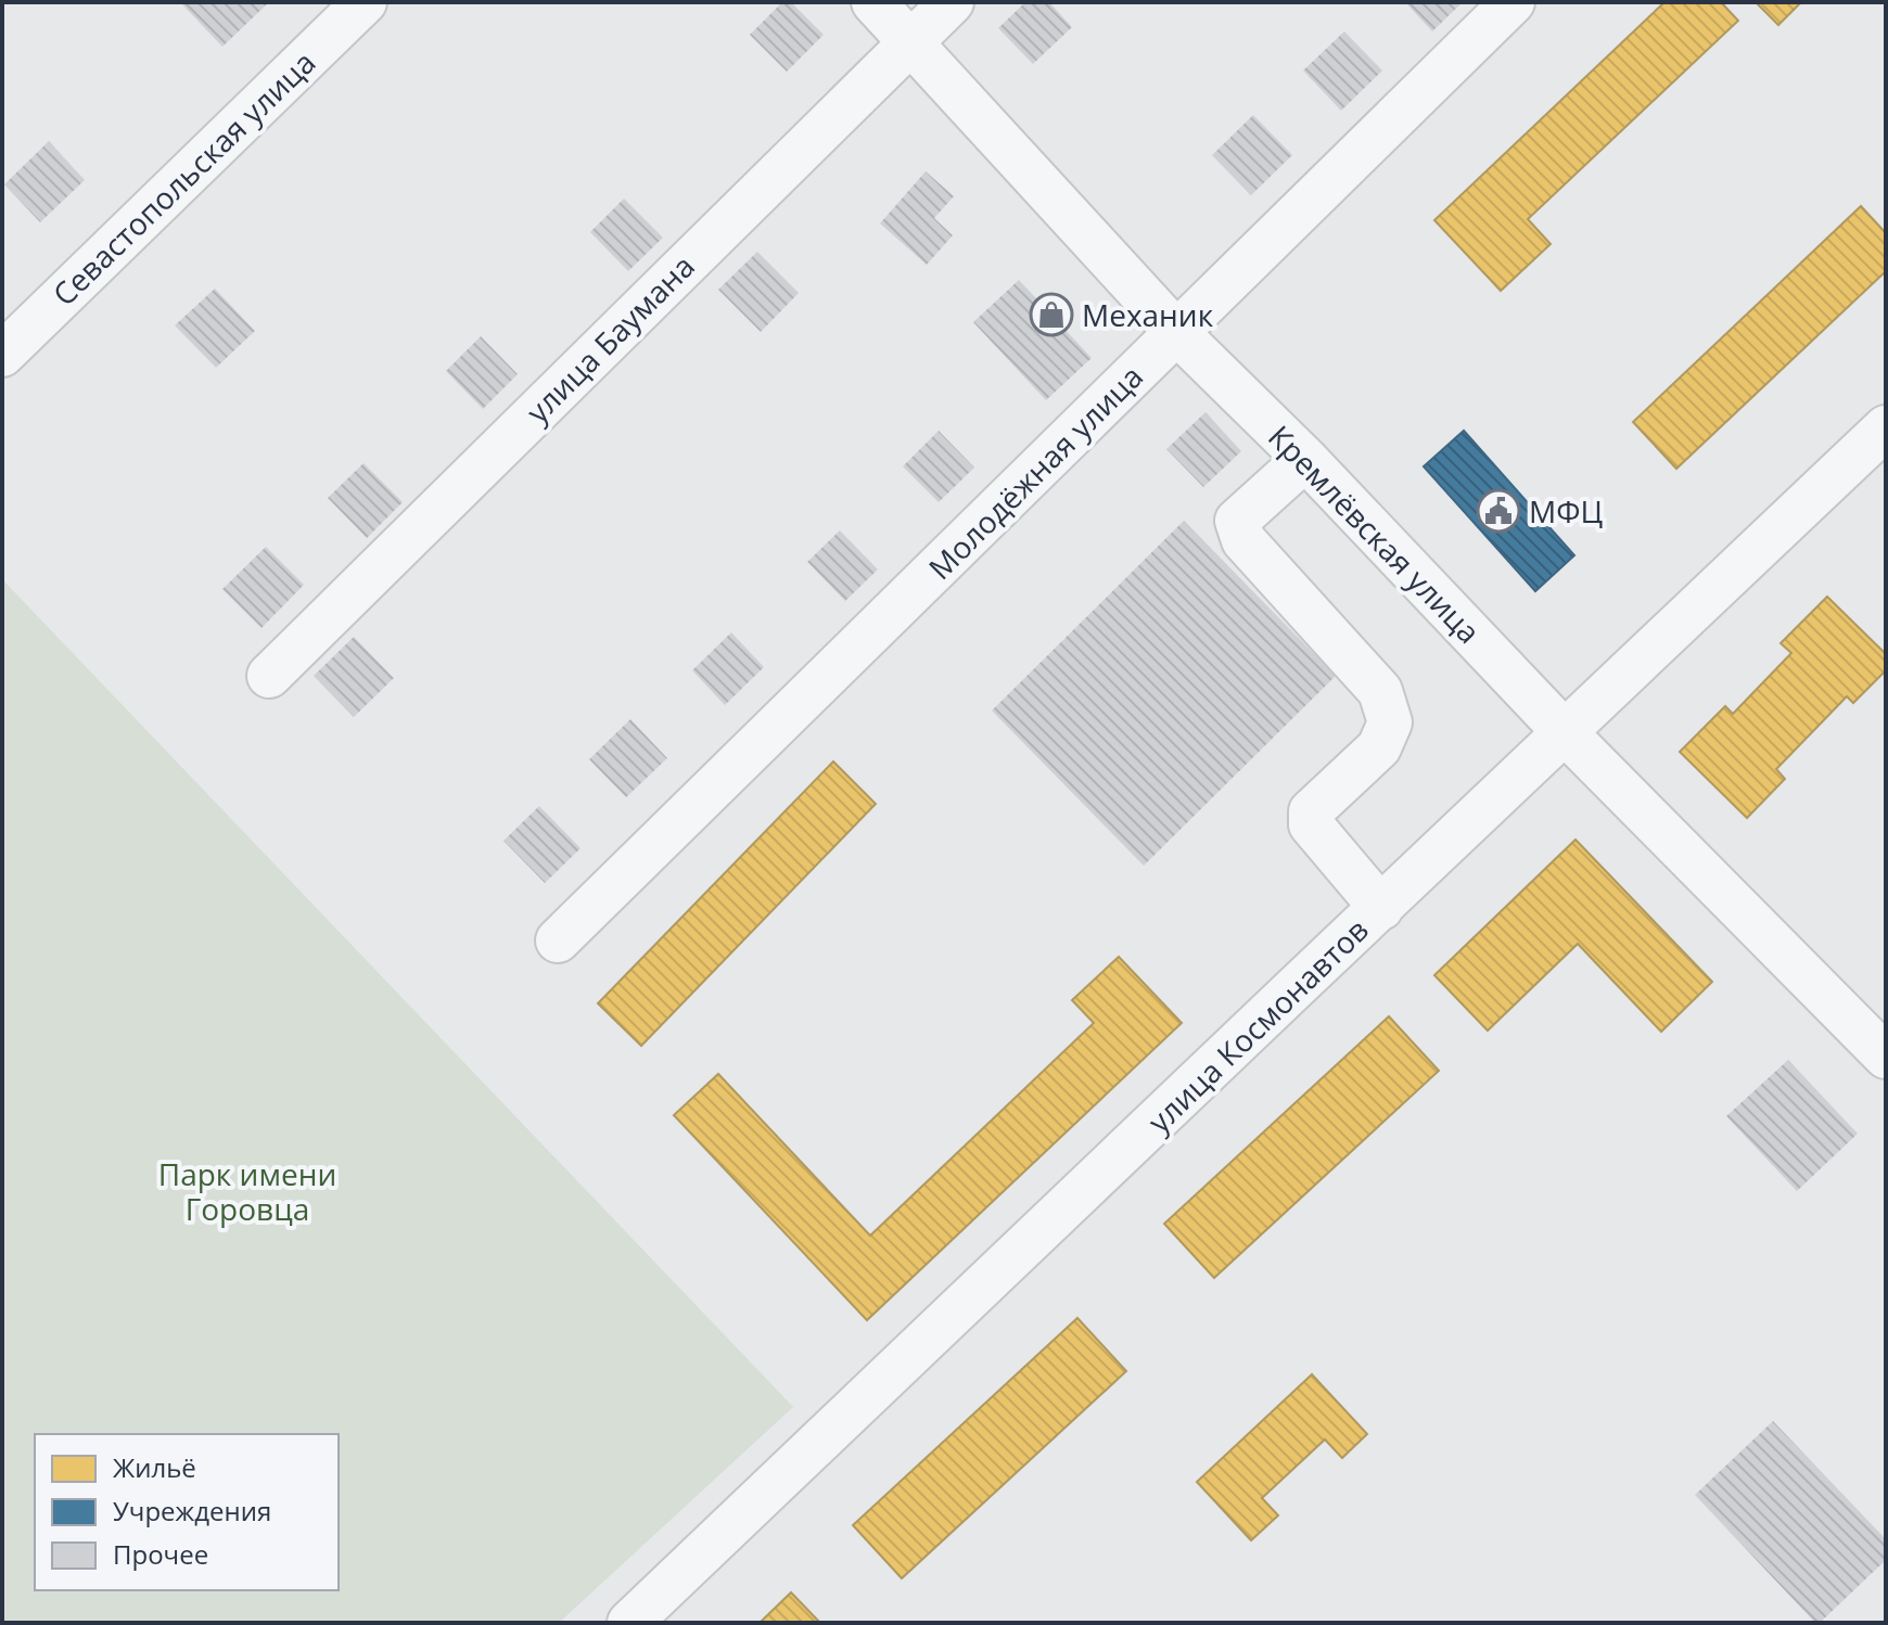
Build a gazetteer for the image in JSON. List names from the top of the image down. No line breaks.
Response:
{"streets":{"street":["Севастопольская улица","улица Баумана","Молодёжная улица","Кремлёвская улица","улица Космонавтов"]},"crossings":[["улица Баумана","Кремлёвская улица"],["Молодёжная улица","Кремлёвская улица"],["Кремлёвская улица","улица Космонавтов"]],"parks":["Парк имени Горовца"],"places":{"shop":["Механик"],"public building":["МФЦ"]},"legend":["Жильё","Учреждения","Прочее"]}
